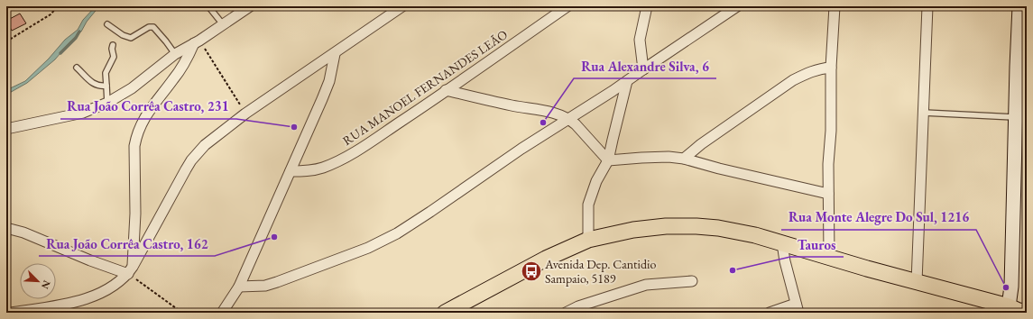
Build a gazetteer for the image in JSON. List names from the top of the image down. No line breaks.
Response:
{"streets":{"street":["RUA MANOEL FERNANDES LEÃO"]},"places":{"other":["Rua Alexandre Silva, 6","Rua João Corrêa Castro, 231","Rua João Corrêa Castro, 162","Tauros","Rua Monte Alegre Do Sul, 1216"],"bus stop":["Avenida Dep. Cantidio Sampaio, 5189"]},"north":"bottom right"}
